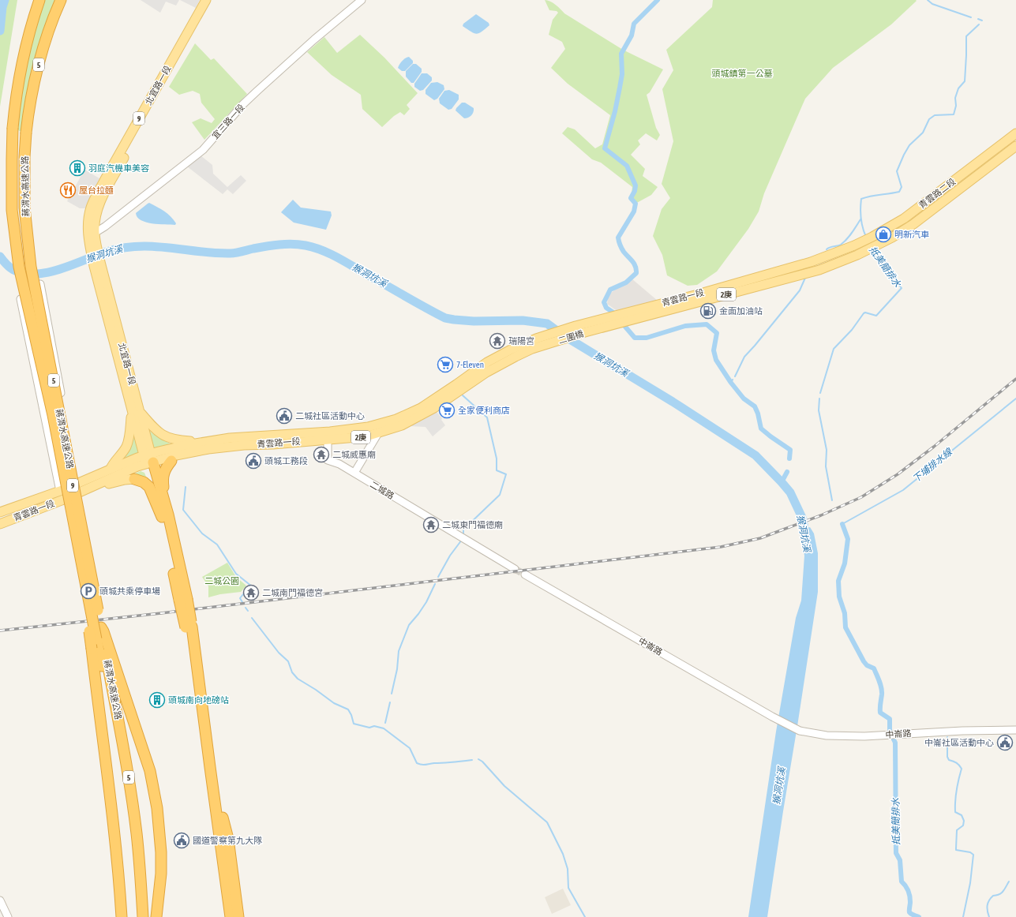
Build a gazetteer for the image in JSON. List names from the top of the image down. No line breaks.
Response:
{"streets":{"highway":["5","蔣渭水高速公路"],"main road":["北宜路一段","9","青雲路二段","2庚","青雲路一段","二圍橋"],"street":["宜三路一段","二城路","中崙路"]},"crossings":[["北宜路一段","宜三路一段"],["北宜路一段","青雲路一段"],["青雲路二段","青雲路一段"],["青雲路一段","二圍橋"],["青雲路一段","二城路"]],"water":["猴洞坑溪","抵美簡排水","下埔排水線"],"parks":["頭城鎮第一公墓","二城公園"],"places":{"building":["羽庭汽機車美容","頭城南向地磅站"],"restaurant":["屋台拉麵"],"shop":["明新汽車"],"fuel station":["金面加油站"],"temple":["瑞陽宮","二城威惠廟","二城東門福德廟","二城南門福德宮"],"supermarket":["7-Eleven","全家便利商店"],"public building":["二城社區活動中心","頭城工務段","中崙社區活動中心","國道警察第九大隊"],"parking":["頭城共乘停車場"]}}
